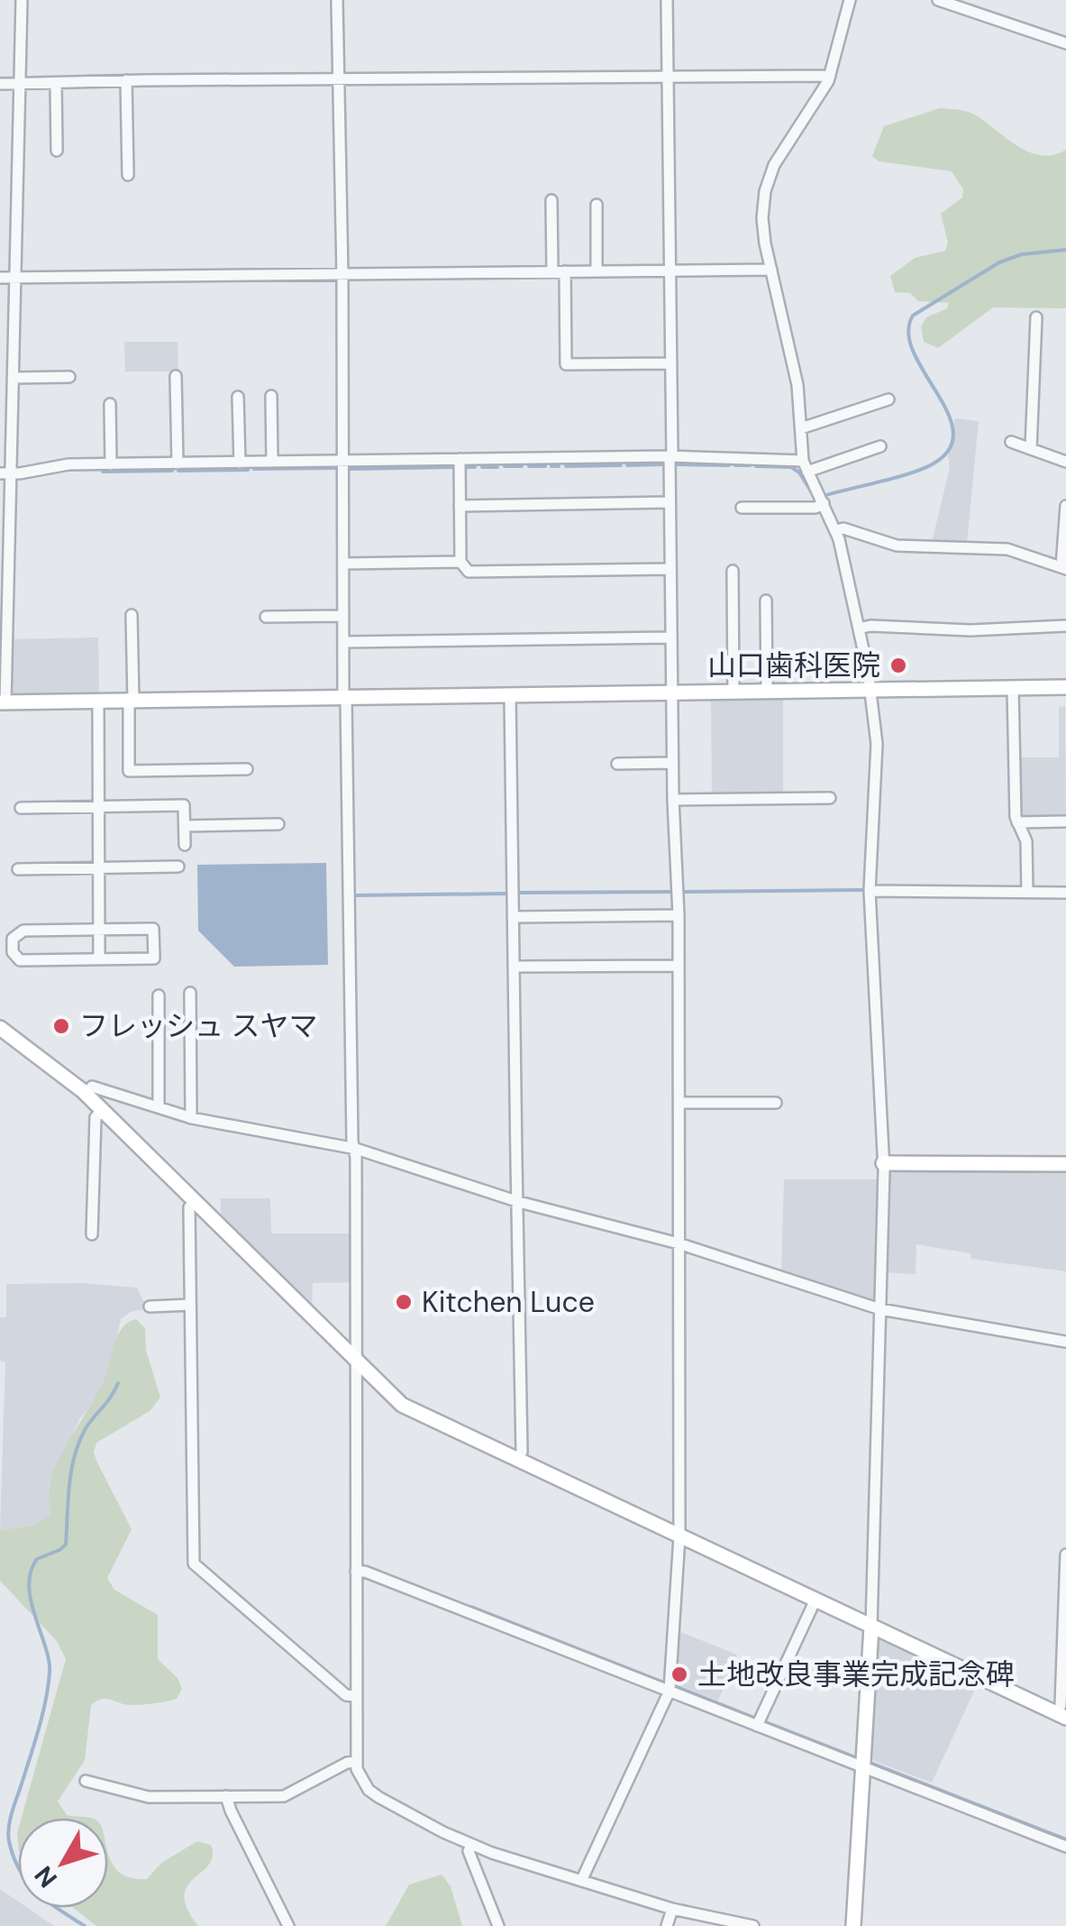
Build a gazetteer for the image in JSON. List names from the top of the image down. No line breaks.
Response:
{"places":["山口歯科医院","フレッシュ スヤマ","Kitchen Luce","土地改良事業完成記念碑"],"north":"bottom left"}
